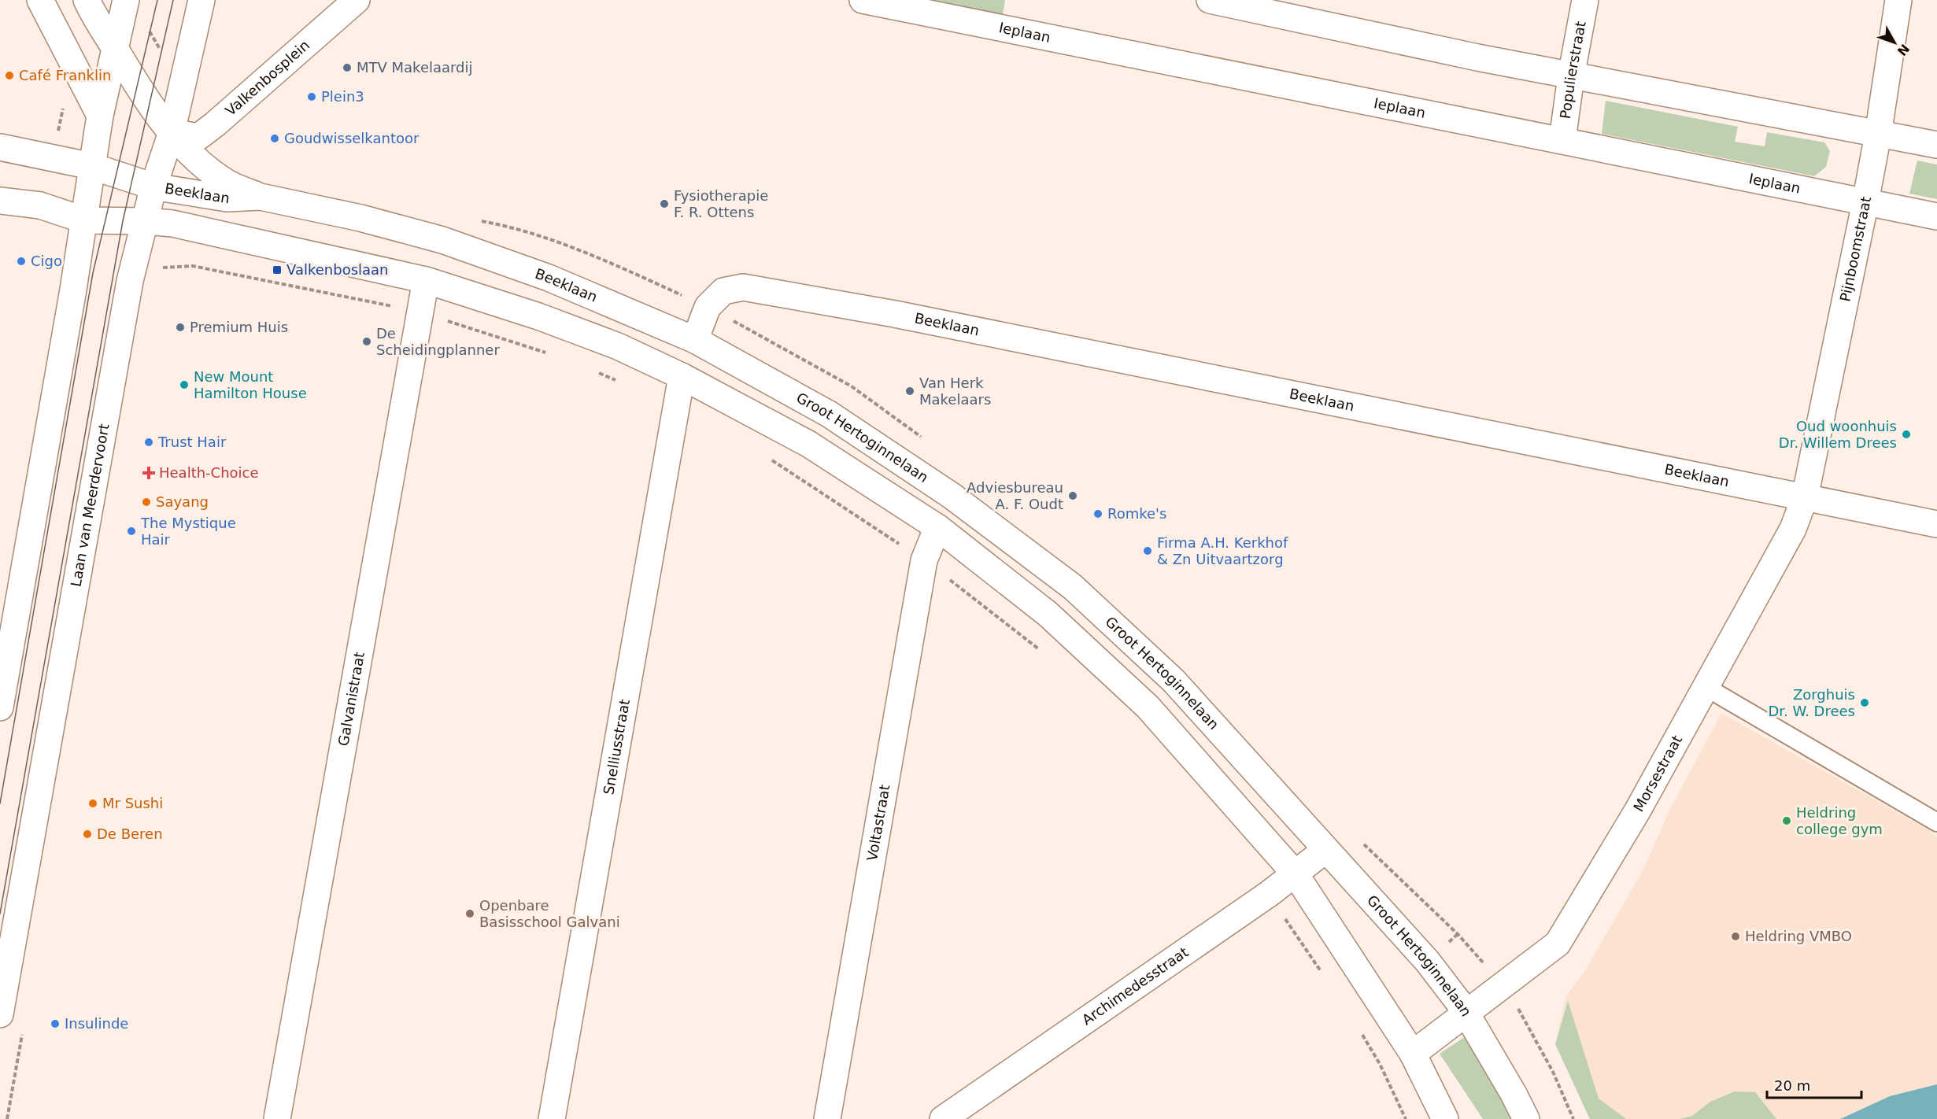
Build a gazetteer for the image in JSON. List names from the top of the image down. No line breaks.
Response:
{"streets":{"street":["Ieplaan","Populierstraat","Valkenbosplein","Beeklaan","Pijnboomstraat","Groot Hertoginnelaan","Laan van Meerdervoort","Galvanistraat","Snelliusstraat","Morsestraat","Voltastraat","Archimedesstraat"]},"crossings":[["Ieplaan","Populierstraat"],["Ieplaan","Pijnboomstraat"],["Valkenbosplein","Laan van Meerdervoort"],["Beeklaan","Pijnboomstraat"],["Beeklaan","Groot Hertoginnelaan"],["Beeklaan","Laan van Meerdervoort"],["Beeklaan","Morsestraat"],["Pijnboomstraat","Morsestraat"],["Groot Hertoginnelaan","Morsestraat"],["Groot Hertoginnelaan","Archimedesstraat"]],"places":{"other":["MTV Makelaardij","Café Franklin","Plein3","Goudwisselkantoor","Fysiotherapie F. R. Ottens","Cigo","Premium Huis","De Scheidingplanner","New Mount Hamilton House","Van Herk Makelaars","Oud woonhuis Dr. Willem Drees","Trust Hair","Adviesbureau A. F. Oudt","Sayang","Romke's","The Mystique Hair","Firma A.H. Kerkhof & Zn Uitvaartzorg","Zorghuis Dr. W. Drees","Mr Sushi","Heldring college gym","De Beren","Openbare Basisschool Galvani","Heldring VMBO","Insulinde"],"transit":["Valkenboslaan"],"health":["Health-Choice"]},"scale_bar":"20 m","north":"bottom right"}
